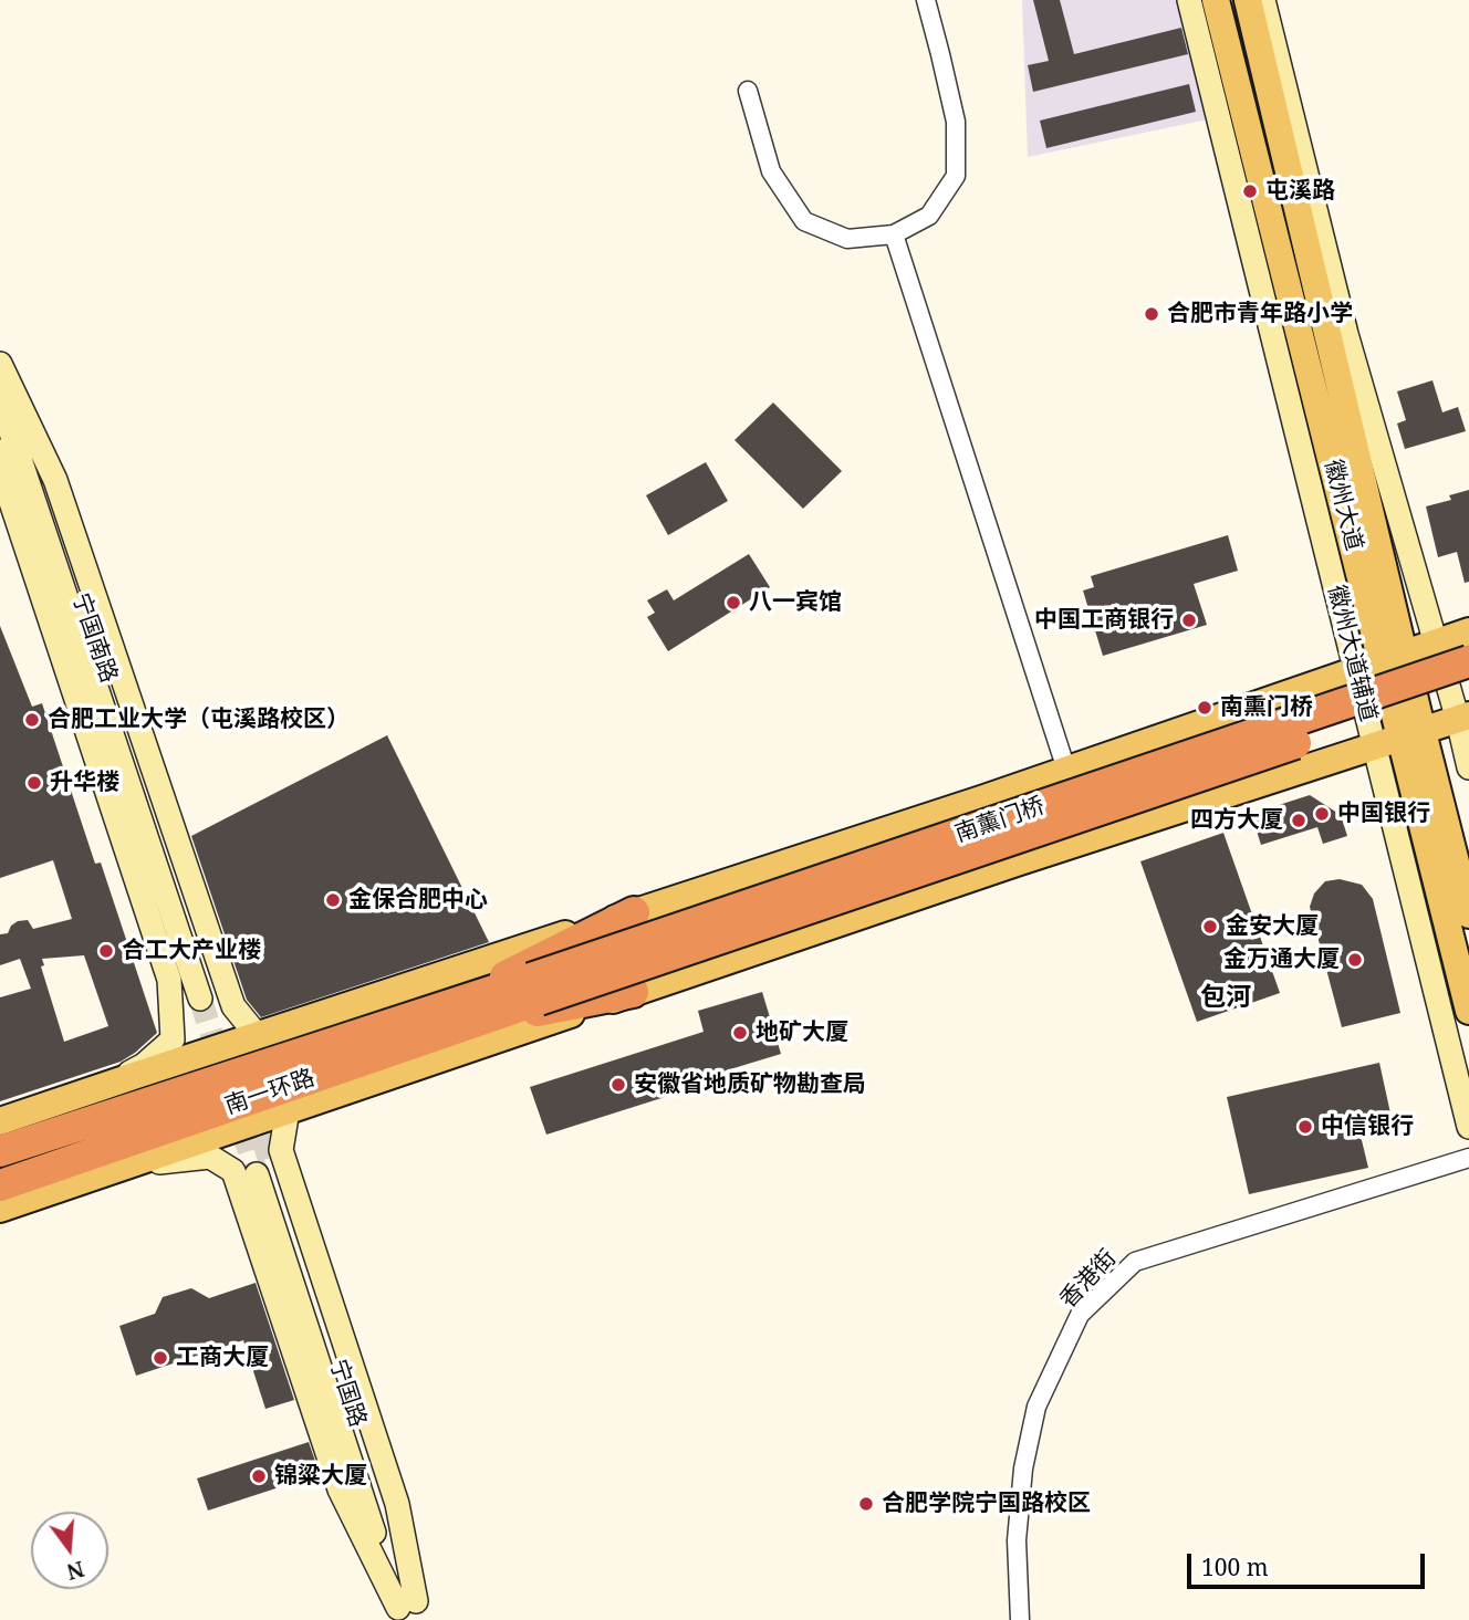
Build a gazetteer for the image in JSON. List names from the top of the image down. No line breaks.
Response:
{"streets":{"highway":["南薰门桥","南一环路"],"main road":["徽州大道","宁国南路","徽州大道辅道","宁国路"],"street":["香港街"]},"crossings":[["徽州大道","徽州大道辅道"],["南薰门桥","南一环路"]],"districts":["包河"],"places":["屯溪路","合肥市青年路小学","八一宾馆","中国工商银行","南熏门桥","合肥工业大学（屯溪路校区）","升华楼","中国银行","四方大厦","金保合肥中心","金安大厦","合工大产业楼","金万通大厦","地矿大厦","安徽省地质矿物勘查局","中信银行","工商大厦","锦粱大厦","合肥学院宁国路校区"],"scale_bar":"100 m","north":"bottom"}
